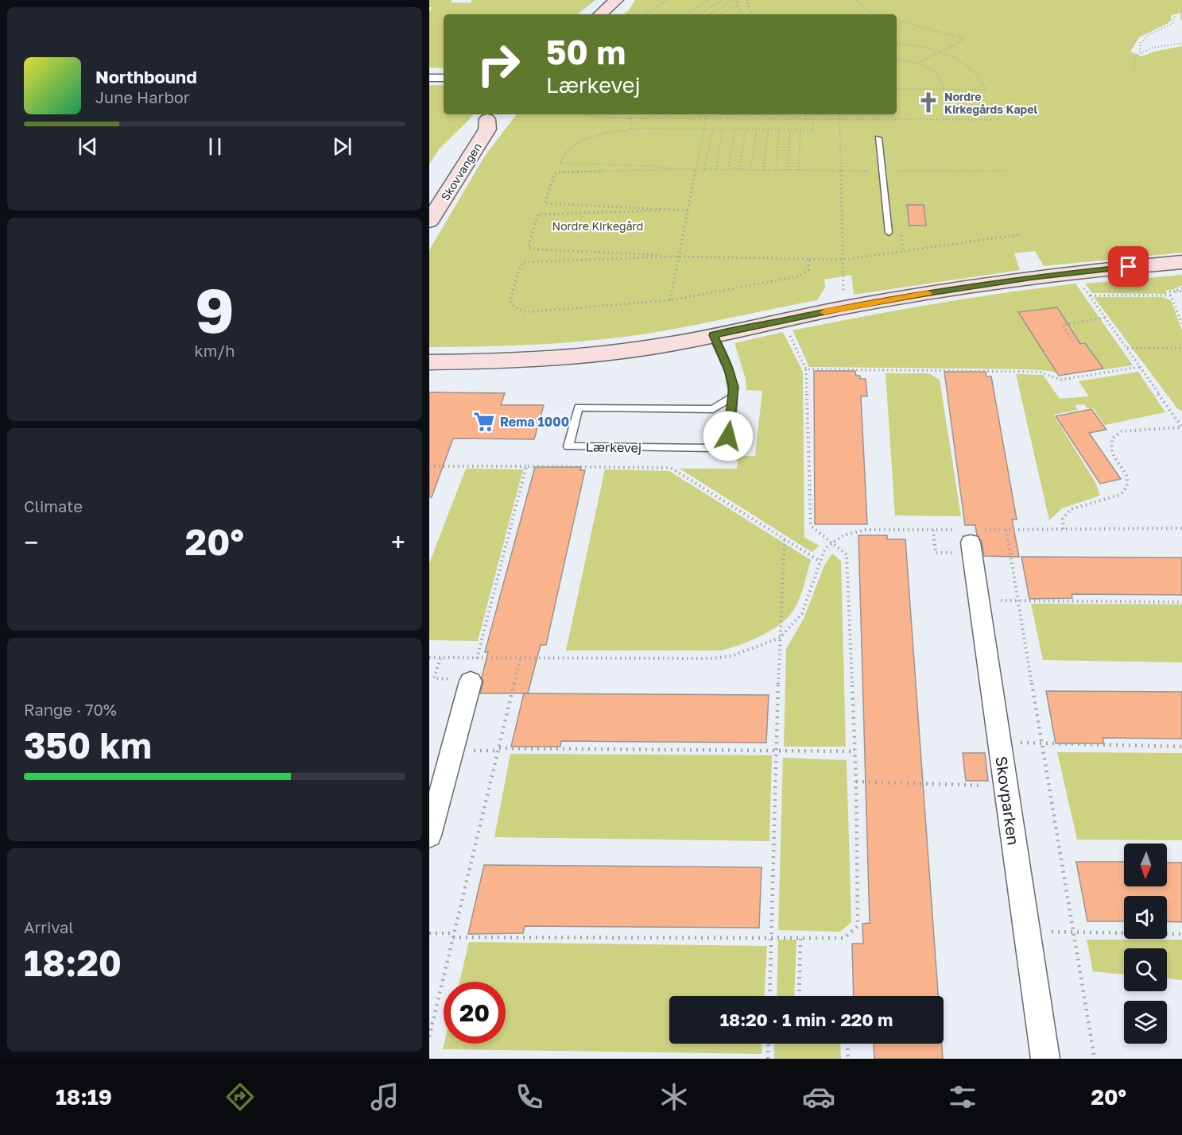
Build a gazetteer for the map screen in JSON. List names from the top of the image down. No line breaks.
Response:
{"streets":{"street":["Skovvangen","Skovparken"],"lane":["Lærkevej"]},"parks":["Nordre Kirkegård"],"places":{"church":["Nordre Kirkegårds Kapel"],"supermarket":["Rema 1000"]},"north":"bottom","page":{"turn":["50 m","Lærkevej"],"song":["Northbound","June Harbor"],"tile":[["9","km/h"],"Climate",["Range · 70%","350 km"],["Arrival","18:20"]],"heat":["−","20°","+"],"limit":"20","trip":"18:20 · 1 min · 220 m","tabs":["18:19","20°"]}}
